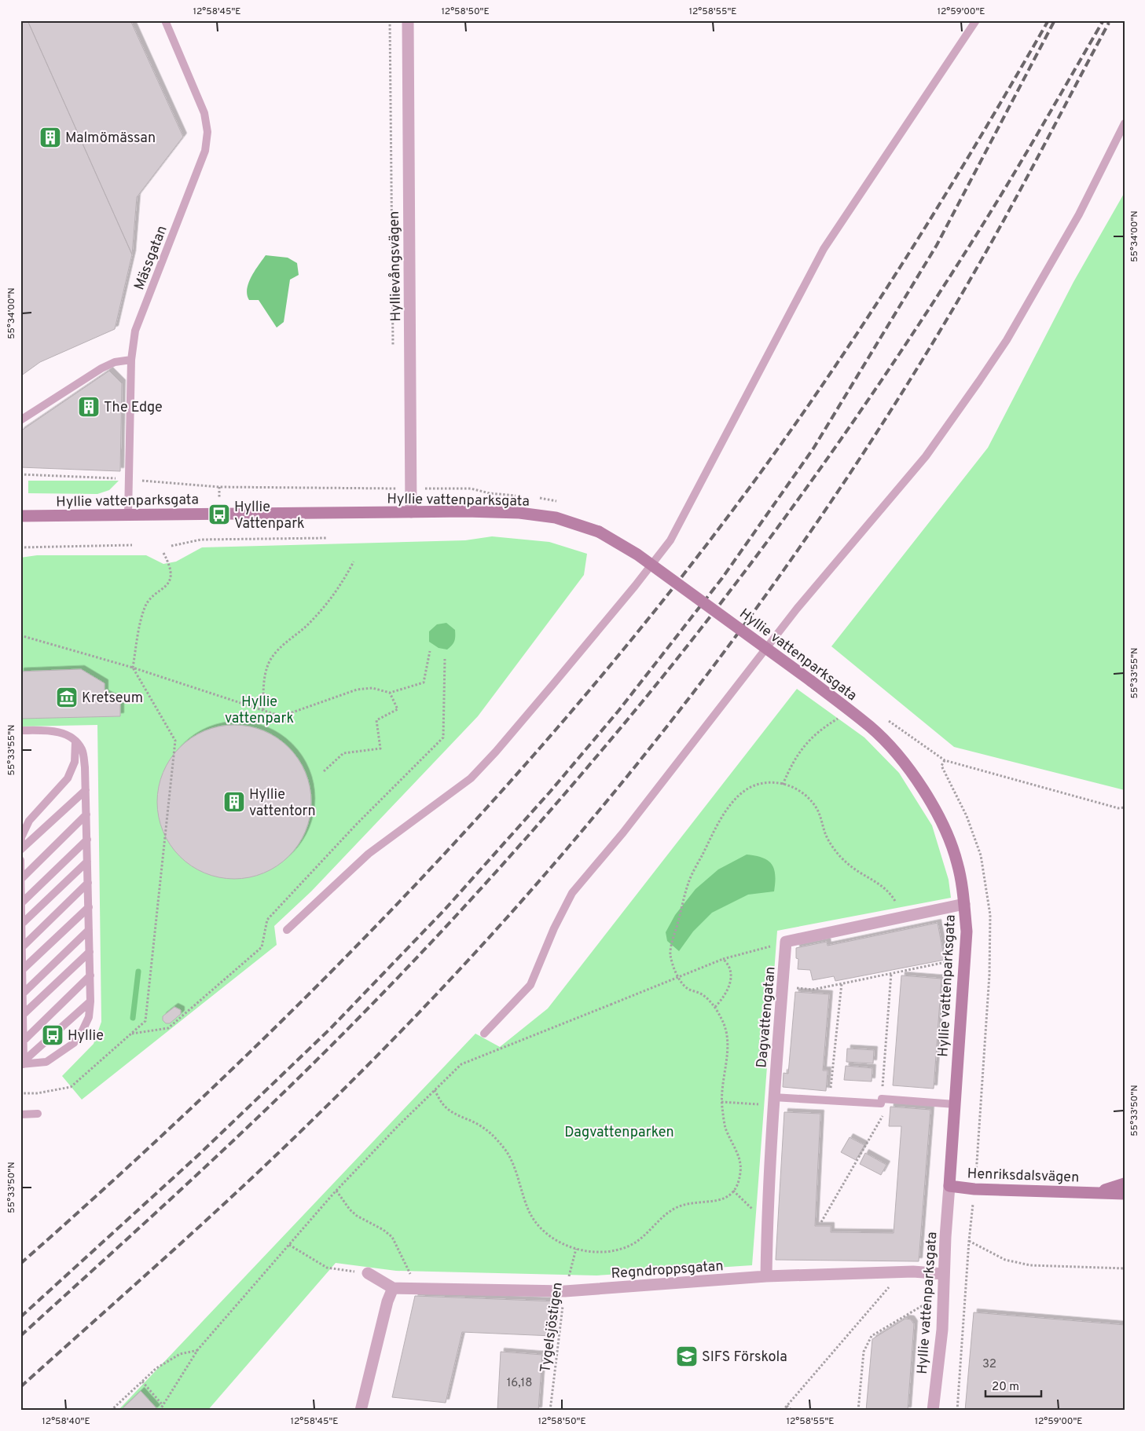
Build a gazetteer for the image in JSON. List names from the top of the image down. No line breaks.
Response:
{"streets":{"street":["Hyllievångsvägen","Hyllie vattenparksgata","Dagvattengatan","Henriksdalsvägen","Regndroppsgatan"],"lane":["Mässgatan"],"path":["Tygelsjöstigen"]},"crossings":[["Mässgatan","Hyllie vattenparksgata"],["Hyllievångsvägen","Hyllie vattenparksgata"],["Hyllie vattenparksgata","Henriksdalsvägen"],["Hyllie vattenparksgata","Regndroppsgatan"],["Dagvattengatan","Regndroppsgatan"],["Regndroppsgatan","Tygelsjöstigen"]],"parks":["Hyllie vattenpark","Dagvattenparken"],"places":{"building":["Malmömässan","The Edge","Hyllie vattentorn"],"bus stop":["Hyllie Vattenpark","Hyllie"],"museum":["Kretseum"],"school or university":["SIFS Förskola"]},"house_numbers":["32","16,18"],"scale_bar":"20 m","coordinates":["12°58'45\"E","12°58'50\"E","12°58'55\"E","12°59'00\"E","55°34'00\"N","55°33'55\"N","55°33'50\"N","12°58'40\"E"]}
